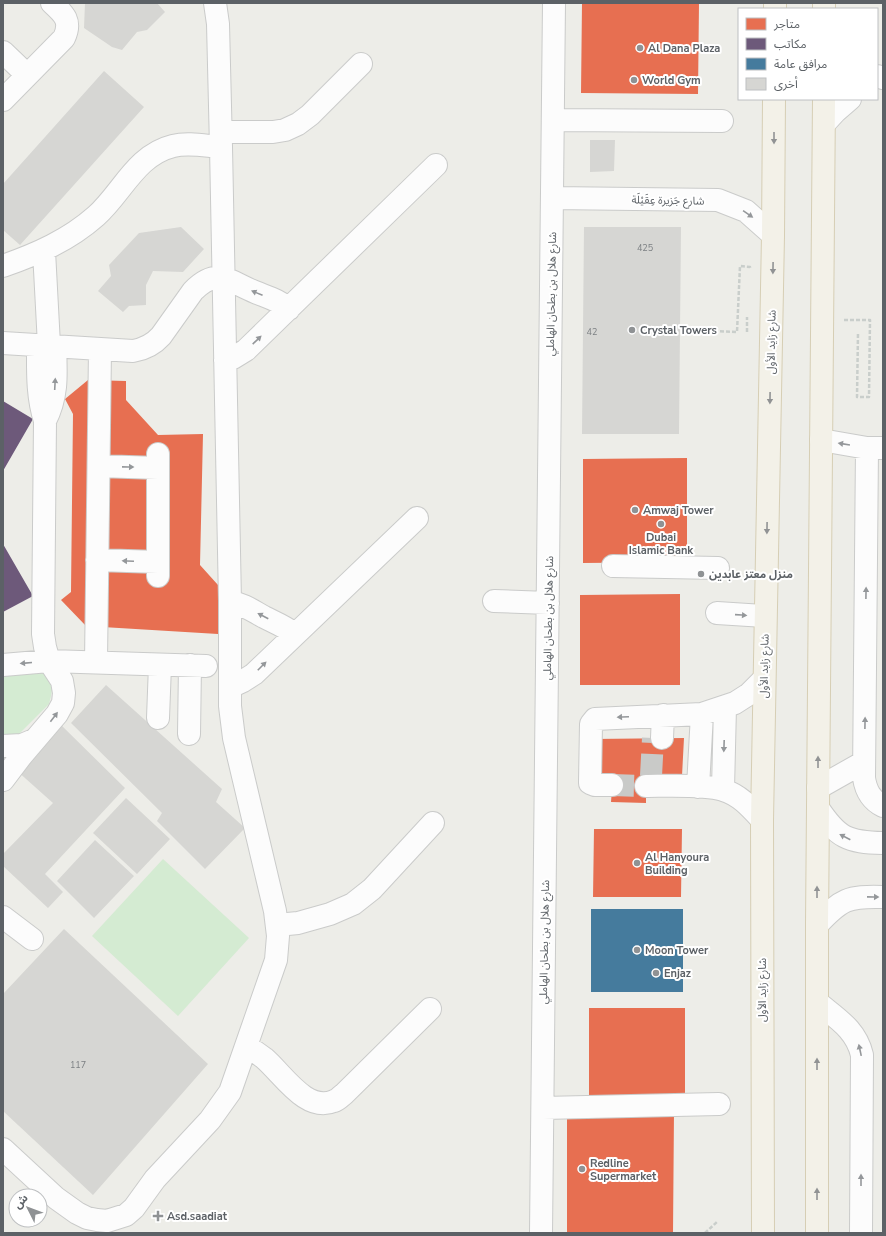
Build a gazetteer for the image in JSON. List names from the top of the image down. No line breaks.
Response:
{"streets":{"main road":["شارع زايد الأول"],"street":["شارع جَزيرة عِقَيْلَة","شارع هلال بن بطحان الهاملي"]},"crossings":[["شارع جَزيرة عِقَيْلَة","شارع هلال بن بطحان الهاملي"],["شارع جَزيرة عِقَيْلَة","شارع زايد الأول"]],"places":{"other":["Al Dana Plaza","World Gym","Crystal Towers","Amwaj Tower","Dubai Islamic Bank","منزل معتز عابدين","Al Hanyoura Building","Moon Tower","Enjaz","Redline Supermarket"],"health":["Asd.saadiat"]},"house_numbers":["425","42","117"],"legend":["متاجر","مكاتب","مرافق عامة","أخرى"],"north":"top left"}
